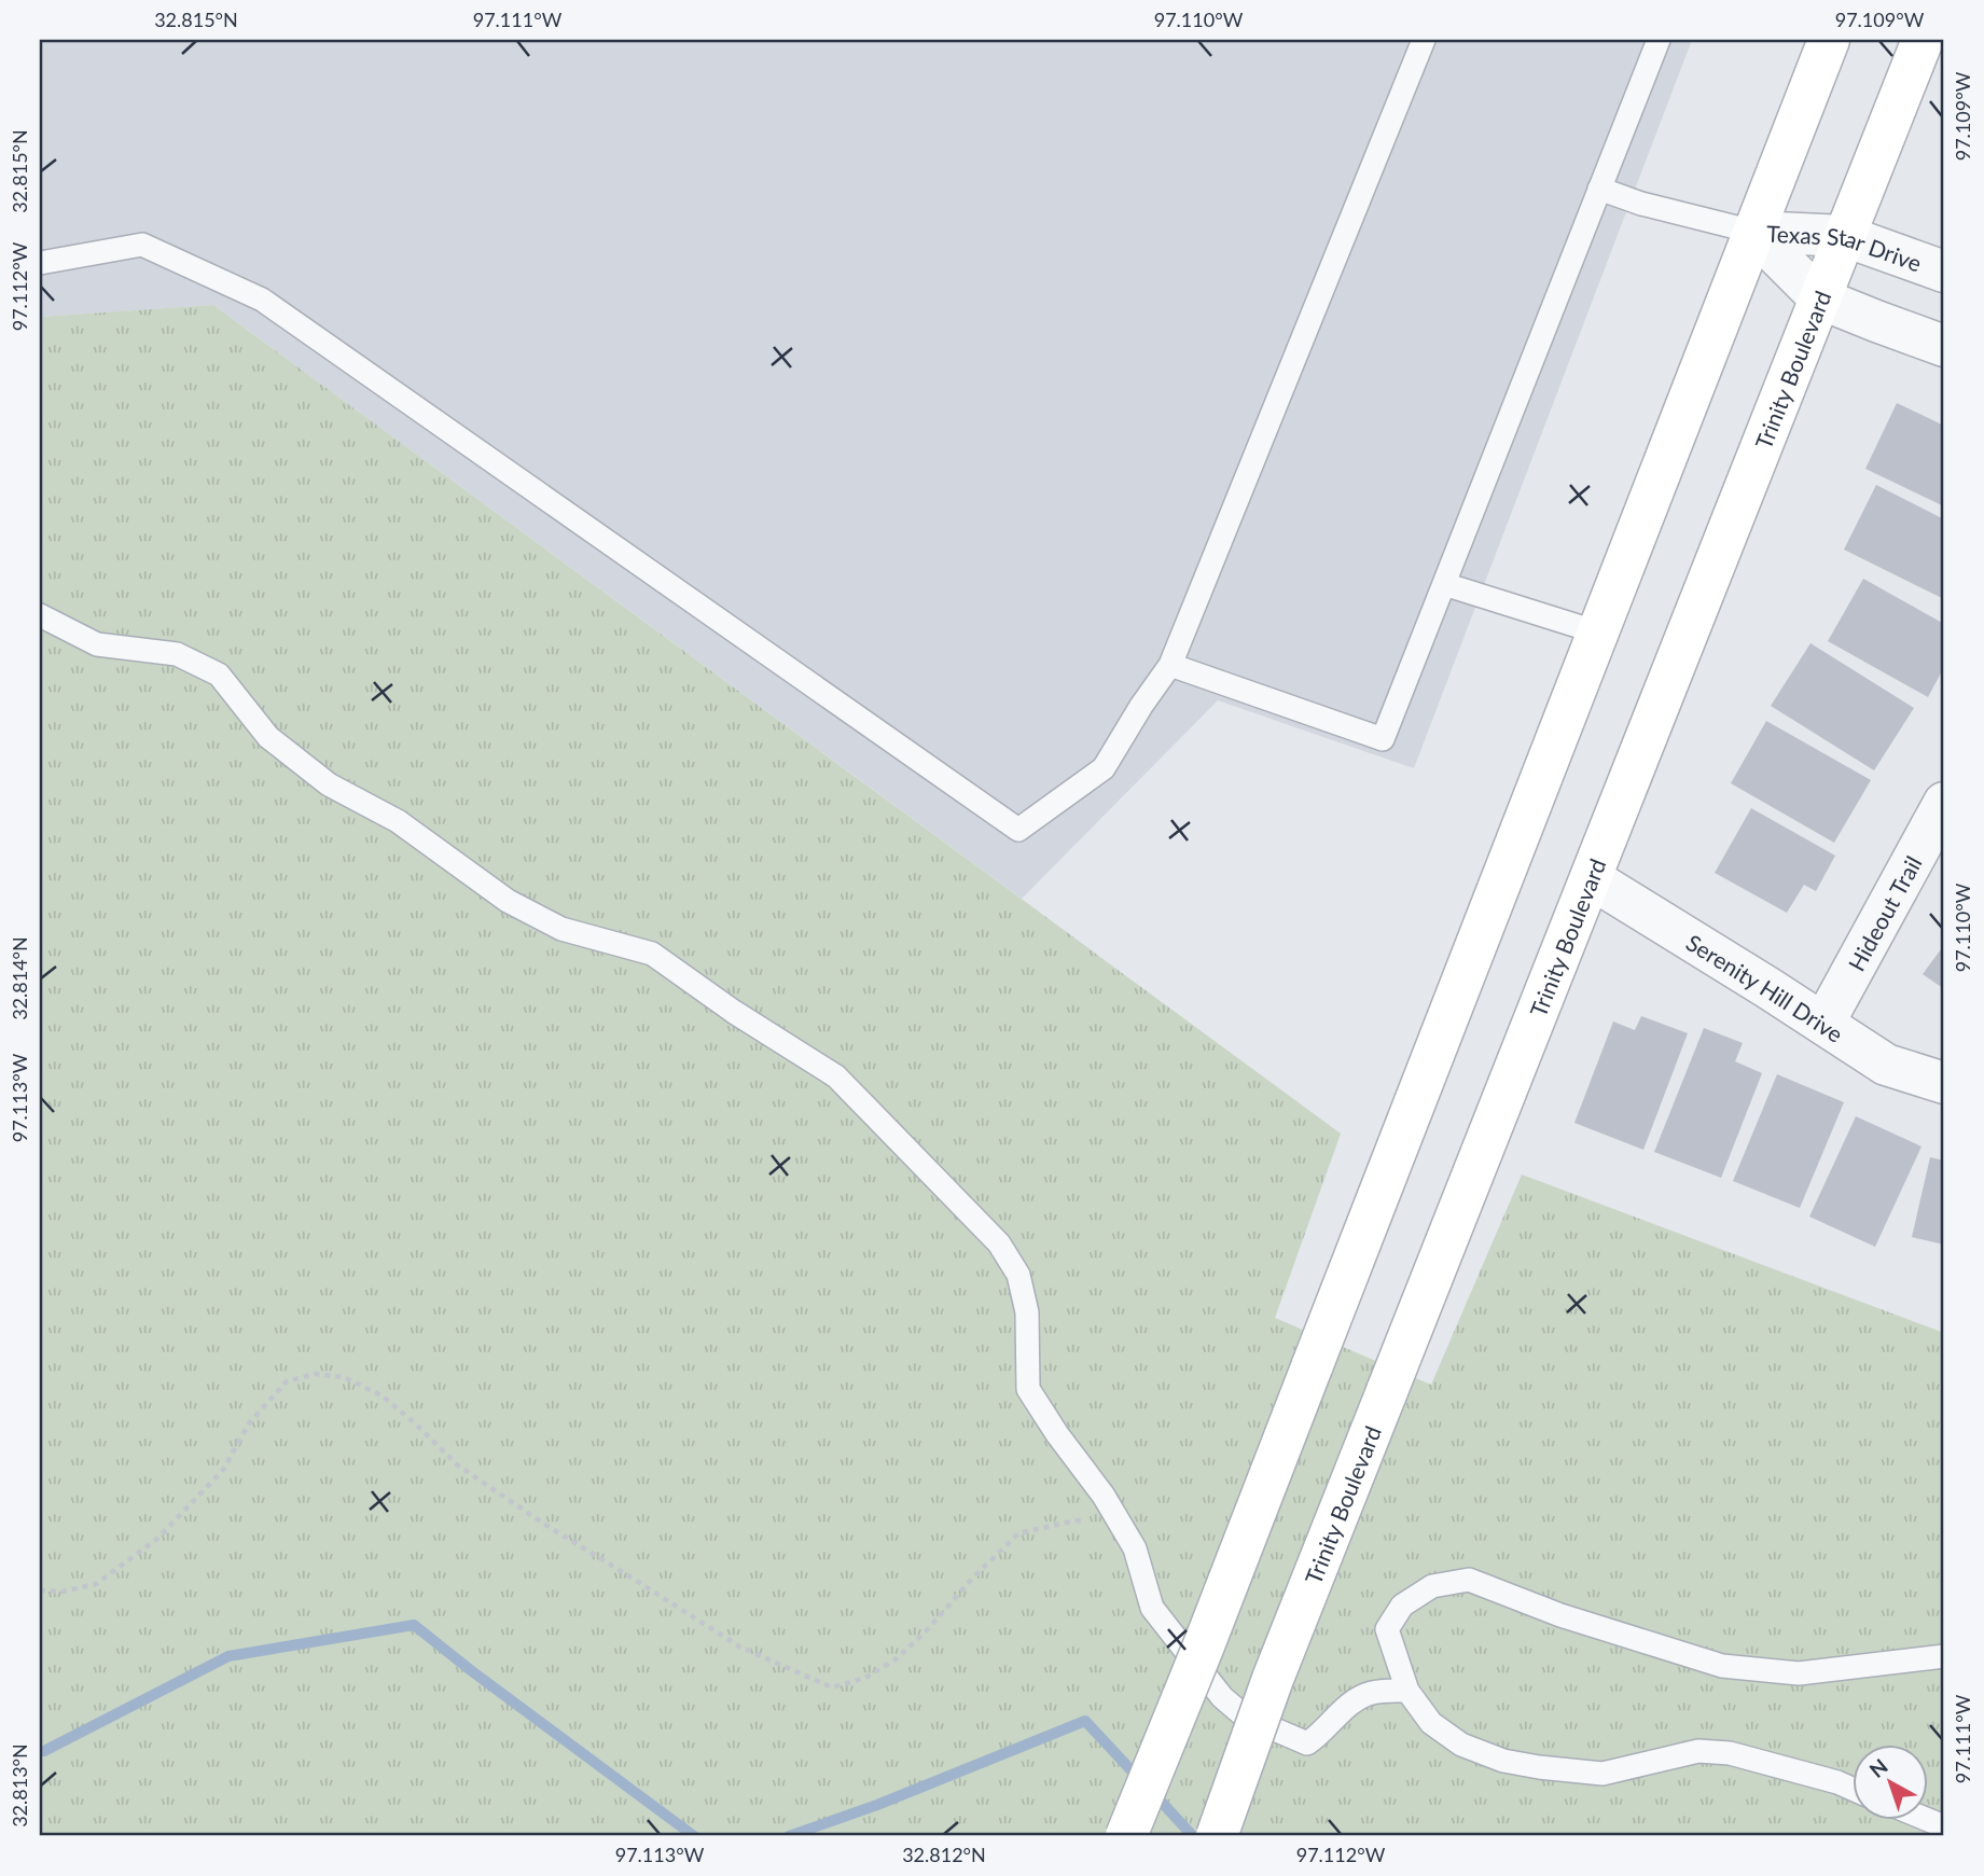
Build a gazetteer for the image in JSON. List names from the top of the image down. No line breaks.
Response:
{"streets":{"main road":["Trinity Boulevard"],"street":["Texas Star Drive","Hideout Trail","Serenity Hill Drive"]},"crossings":[["Texas Star Drive","Trinity Boulevard"],["Trinity Boulevard","Serenity Hill Drive"],["Hideout Trail","Serenity Hill Drive"]],"north":"top left","coordinates":["32.815°N","97.111°W","97.110°W","97.109°W","97.112°W","32.814°N","97.113°W","32.813°N","32.812°N"]}
